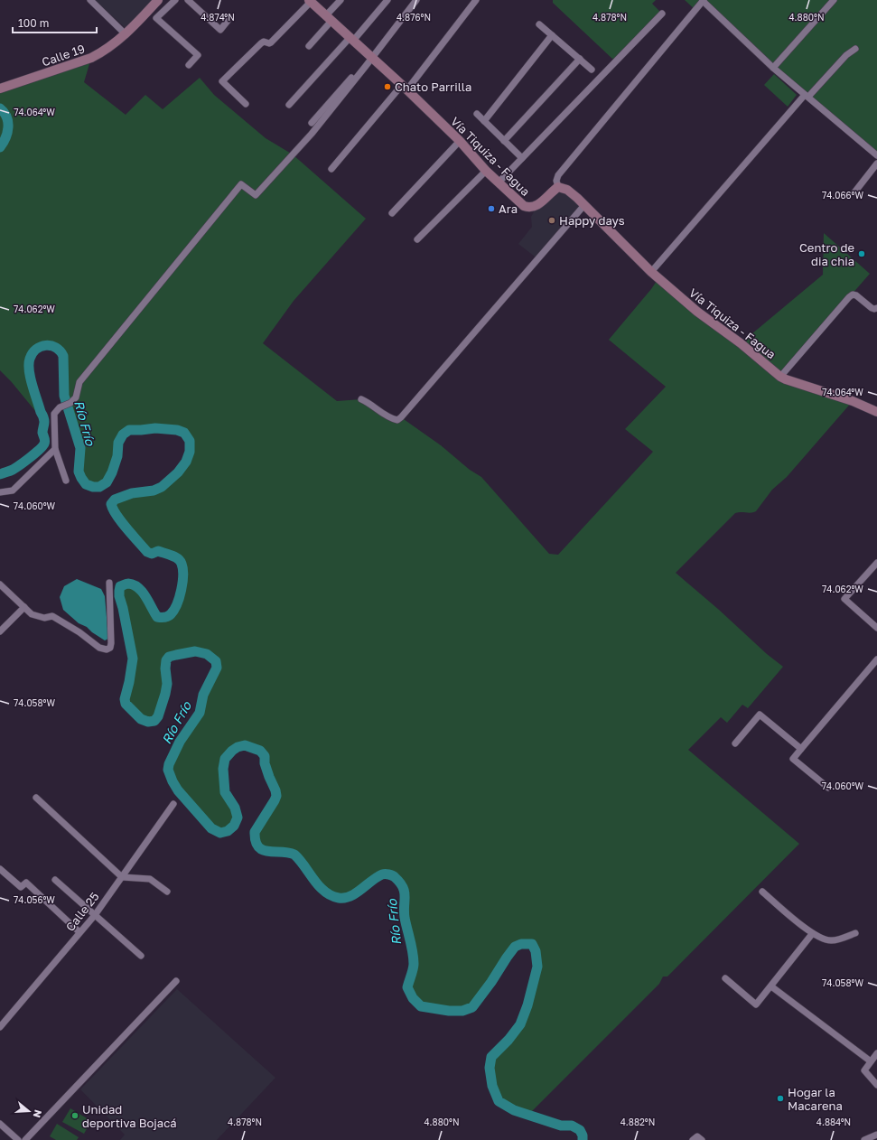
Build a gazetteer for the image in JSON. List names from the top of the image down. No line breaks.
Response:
{"streets":{"street":["Calle 19","Vía Tiquiza - Fagua","Calle 25"]},"water":["Río Frío"],"places":["Chato Parrilla","Ara","Happy days","Centro de dia chia","Hogar la Macarena","Unidad deportiva Bojacá"],"scale_bar":"100 m","north":"right","coordinates":["4.874°N","4.876°N","4.878°N","4.880°N","74.064°W","74.066°W","74.062°W","74.060°W","74.058°W","74.056°W","4.882°N","4.884°N"]}
